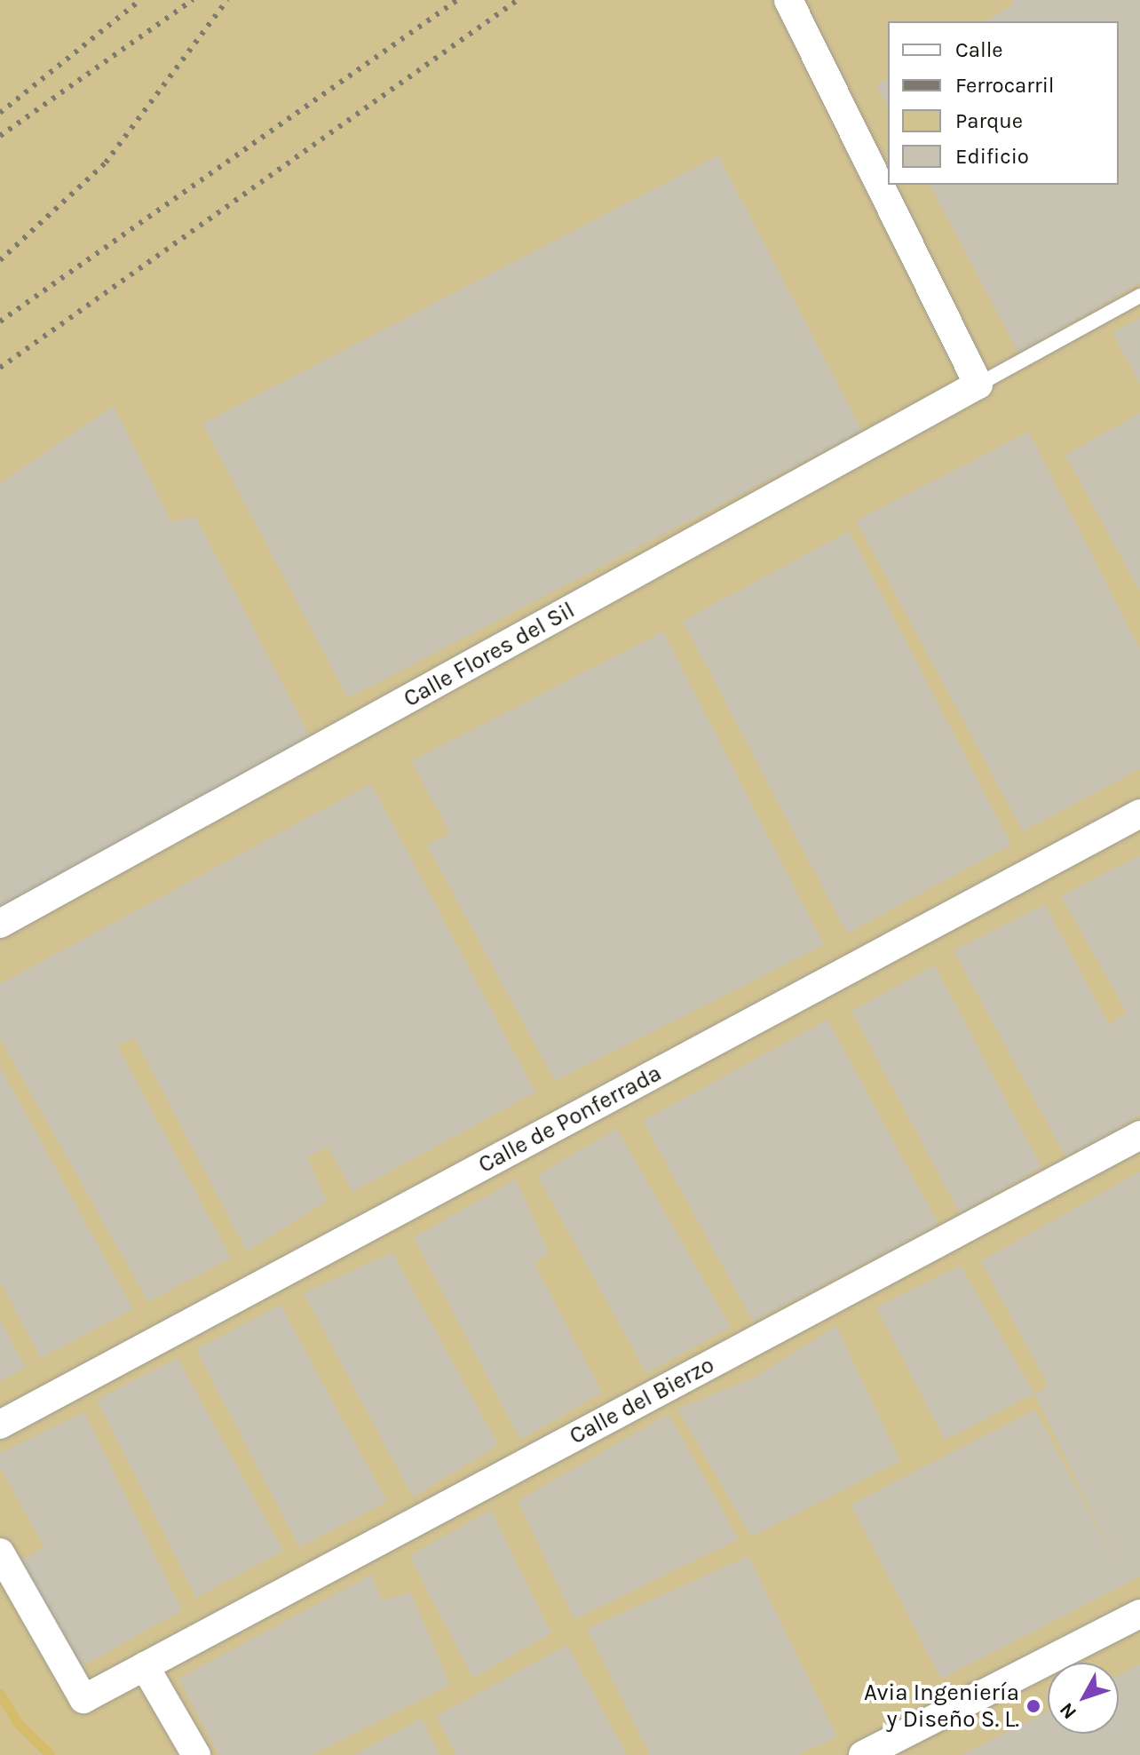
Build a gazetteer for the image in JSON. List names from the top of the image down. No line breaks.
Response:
{"streets":{"street":["Calle Flores del Sil","Calle de Ponferrada","Calle del Bierzo"]},"places":["Avia Ingeniería y Diseño S. L."],"legend":["Calle","Ferrocarril","Parque","Edificio"],"north":"bottom left"}
